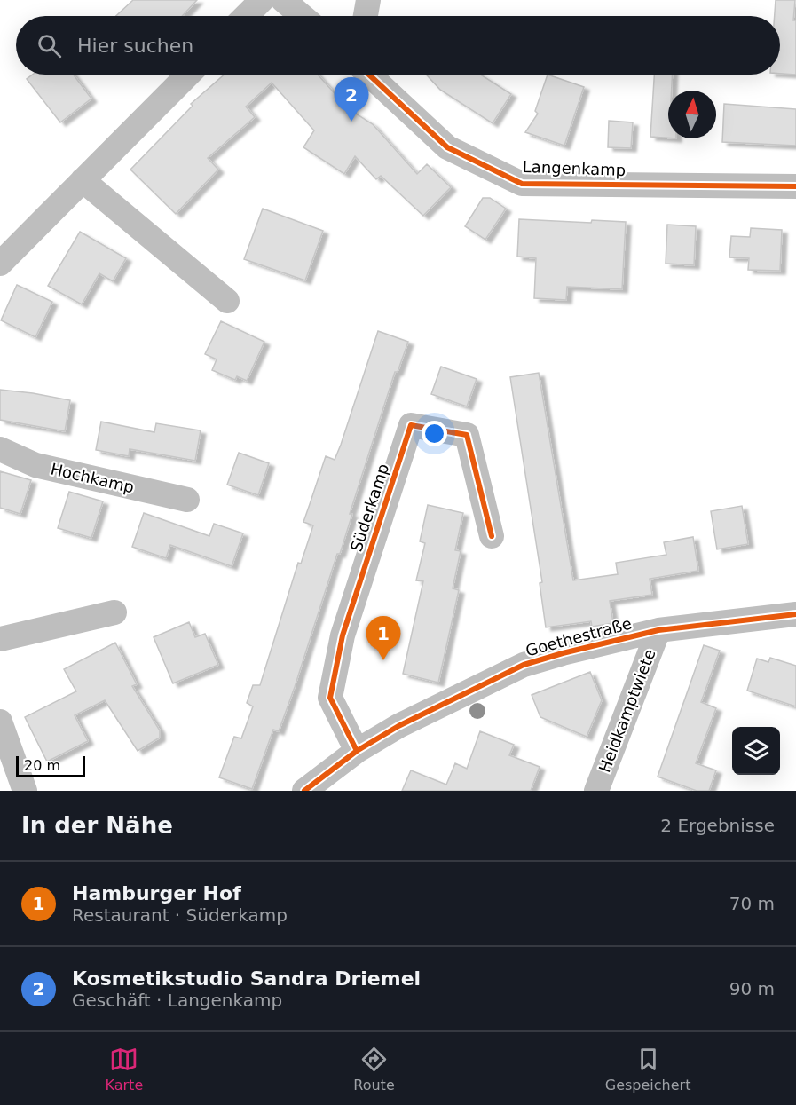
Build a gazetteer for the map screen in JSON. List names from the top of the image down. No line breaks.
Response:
{"streets":{"street":["Langenkamp","Hochkamp","Süderkamp","Goethestraße","Heidkamptwiete"]},"crossings":[["Süderkamp","Goethestraße"],["Goethestraße","Heidkamptwiete"]],"scale_bar":"20 m","north":"top","page":{"search":"Hier suchen","pins":["2","1"],"scale":"20 m","heading":["In der Nähe","2 Ergebnisse"],"list":[{"mark":"1","name":"Hamburger Hof","note":"Restaurant · Süderkamp","value":"70 m"},{"mark":"2","name":"Kosmetikstudio Sandra Driemel","note":"Geschäft · Langenkamp","value":"90 m"}],"nav":["Karte","Route","Gespeichert"]}}
